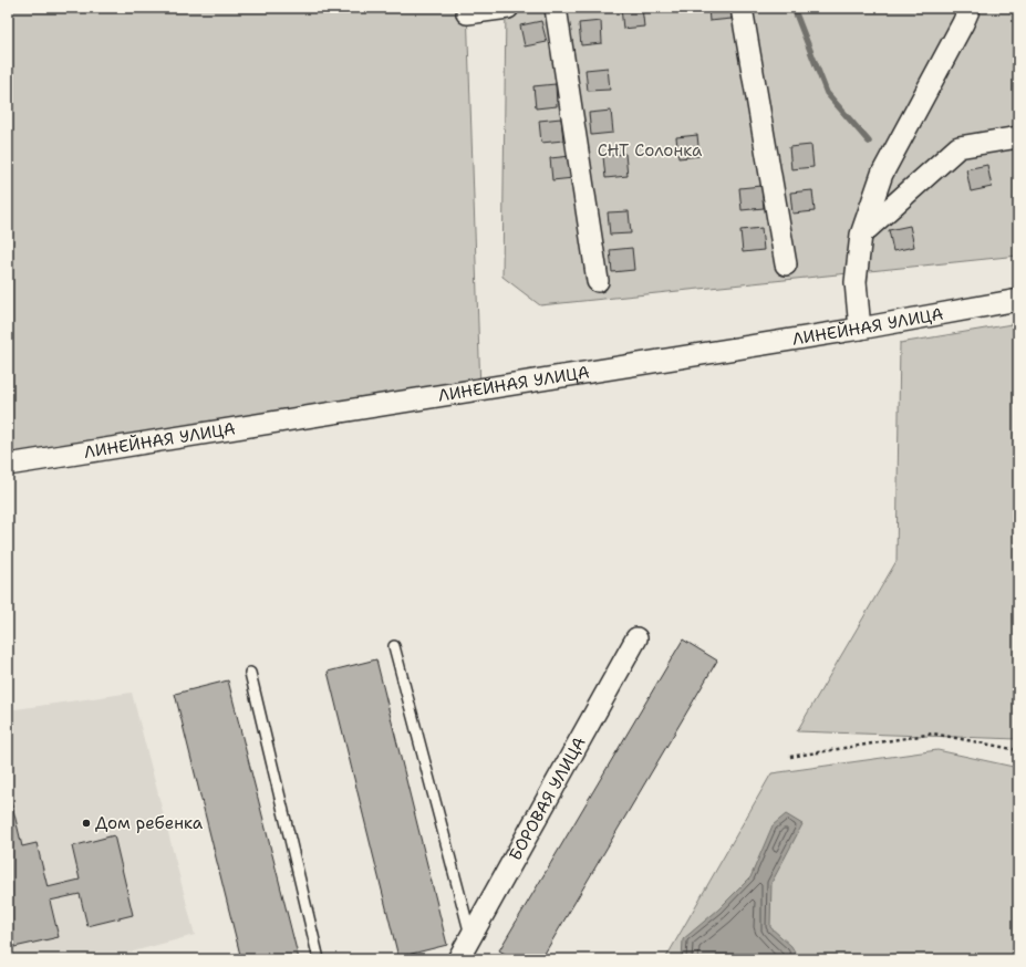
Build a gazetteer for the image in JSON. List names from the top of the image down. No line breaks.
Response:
{"streets":{"street":["ЛИНЕЙНАЯ УЛИЦА","БОРОВАЯ УЛИЦА"]},"parks":["СНТ Солонка"],"places":["Дом ребенка"]}
